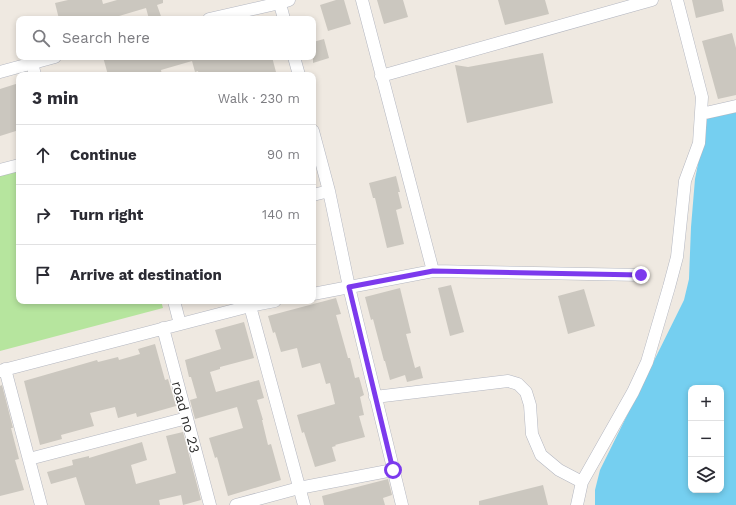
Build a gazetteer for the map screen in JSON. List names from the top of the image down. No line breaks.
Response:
{"streets":{"street":["road no 23"]},"page":{"search":"Search here","heading":["3 min","Walk · 230 m"],"list":[["Continue","90 m"],["Turn right","140 m"],"Arrive at destination"],"map_buttons":["+","−"]}}
